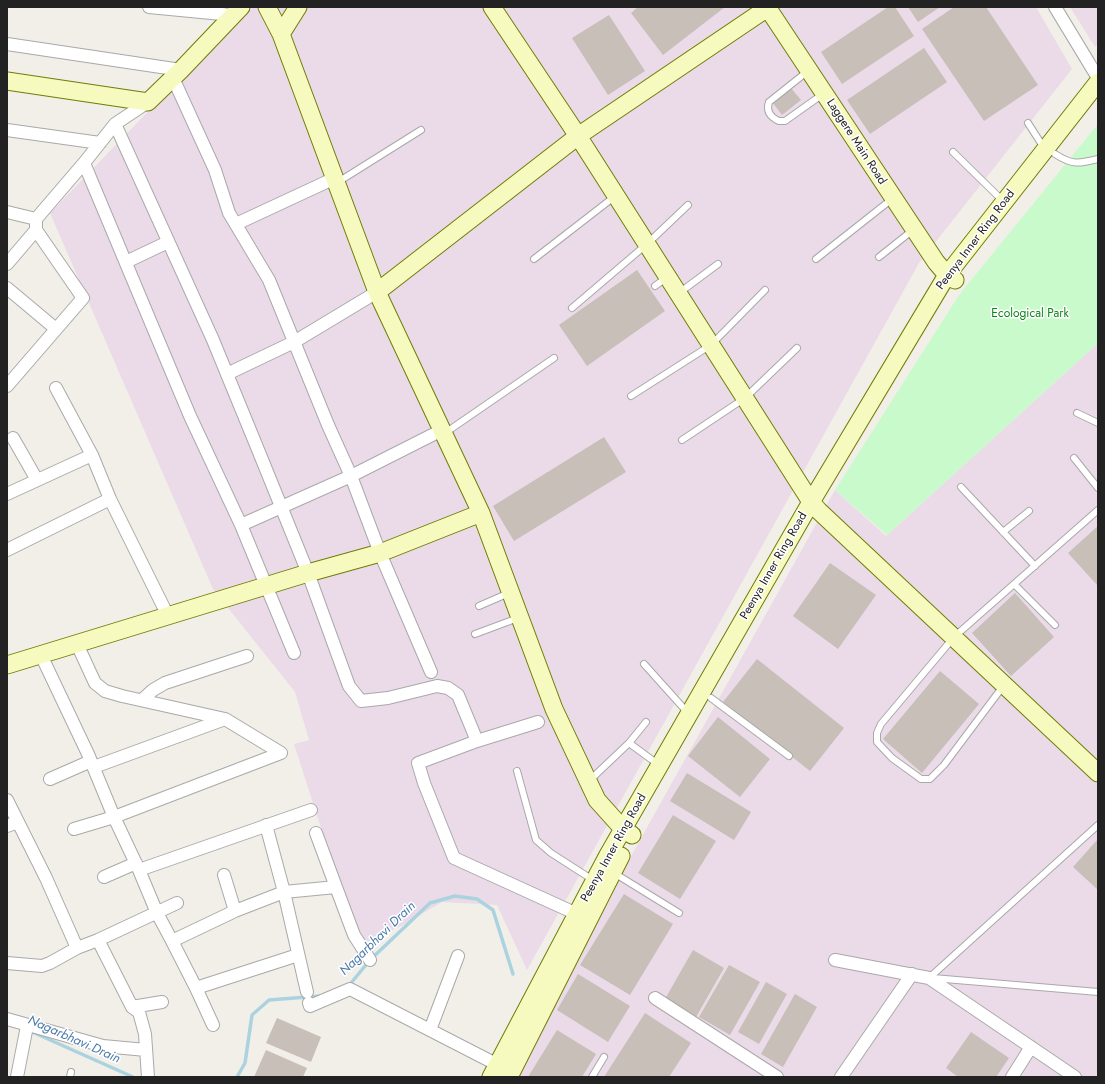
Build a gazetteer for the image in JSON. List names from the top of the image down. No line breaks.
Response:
{"streets":{"street":["Laggere Main Road","Peenya Inner Ring Road"]},"crossings":[["Laggere Main Road","Peenya Inner Ring Road"]],"water":["Nagarbhavi Drain"],"parks":["Ecological Park"]}
